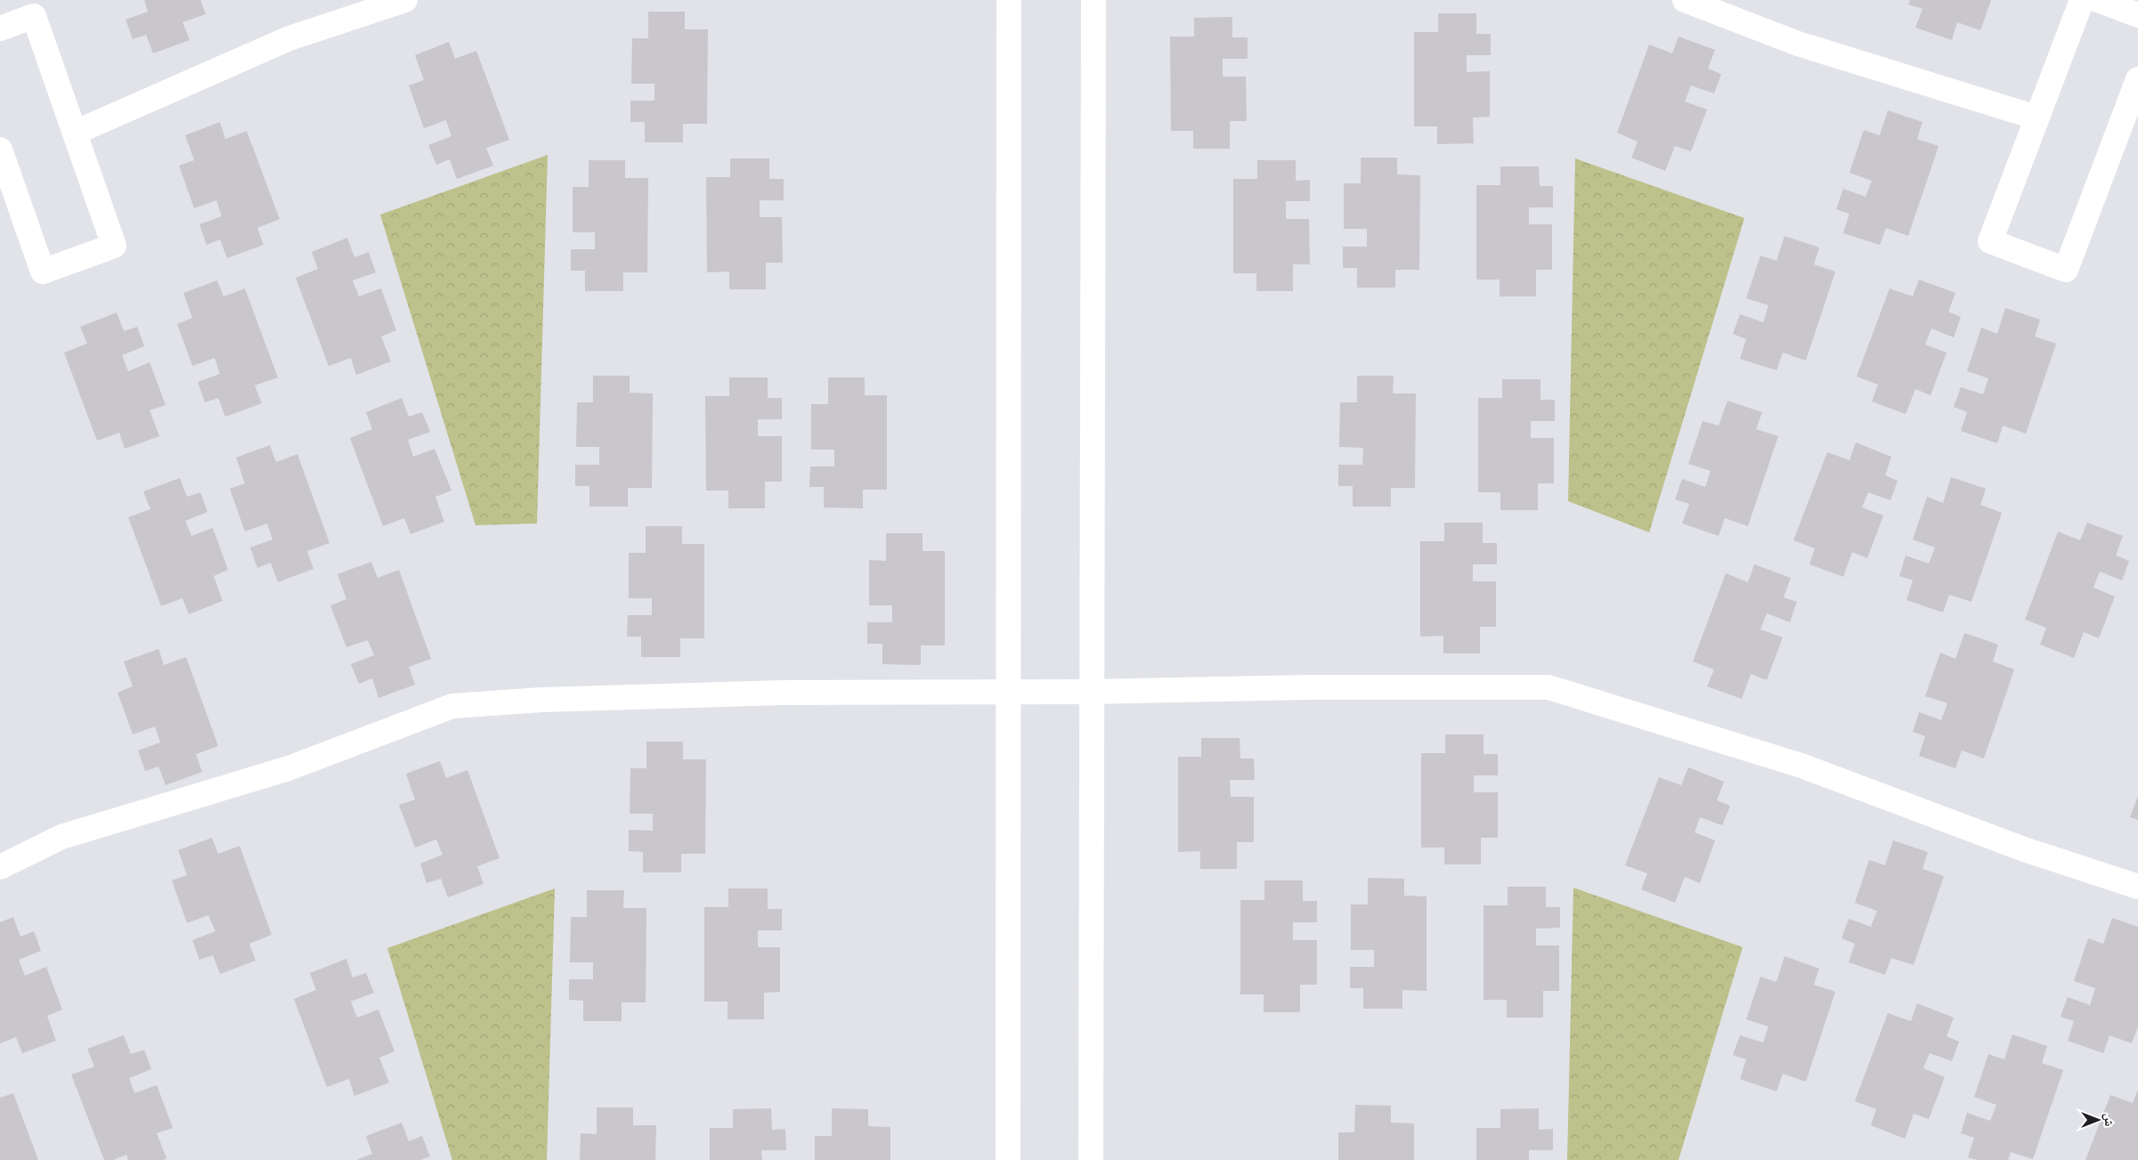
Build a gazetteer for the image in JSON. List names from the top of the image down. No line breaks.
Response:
{"north":"right"}
